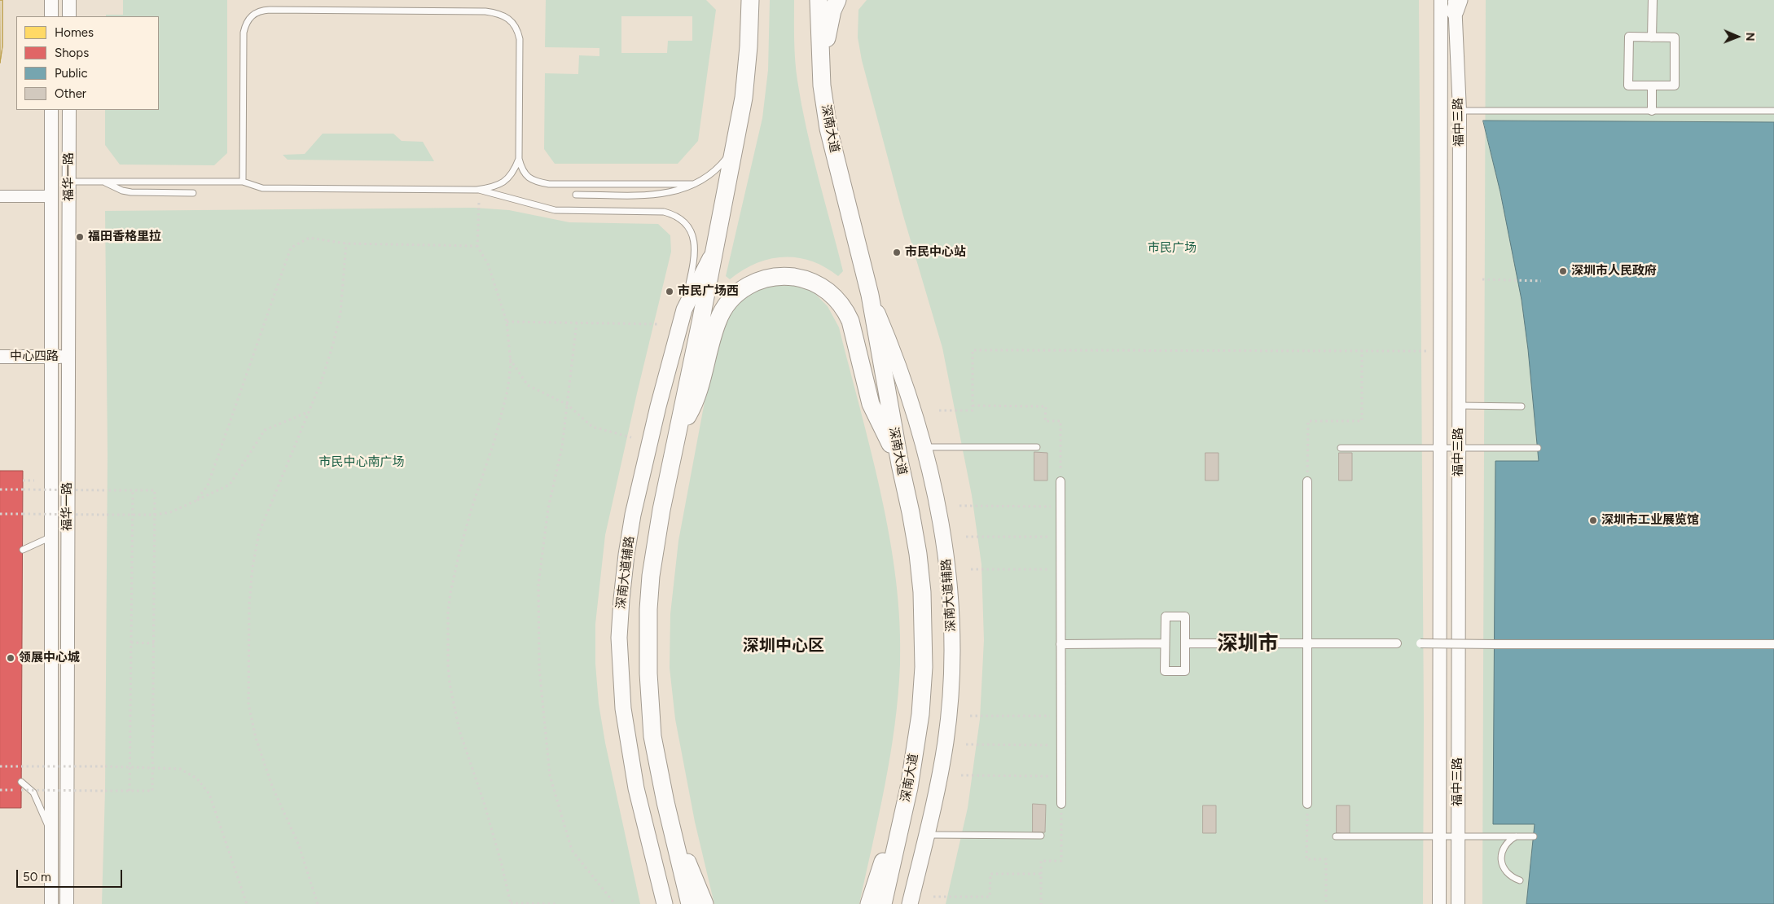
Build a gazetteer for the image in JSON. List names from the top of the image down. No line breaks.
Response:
{"streets":{"main road":["深南大道","深南大道辅路"],"street":["福中三路","福华一路","中心四路"]},"crossings":[["深南大道","深南大道辅路"],["福华一路","中心四路"]],"districts":["深圳市","深圳中心区"],"parks":["市民广场","市民中心南广场"],"places":["福田香格里拉","市民中心站","深圳市人民政府","市民广场西","深圳市工业展览馆","领展中心城"],"legend":["Homes","Shops","Public","Other"],"scale_bar":"50 m","north":"right"}
